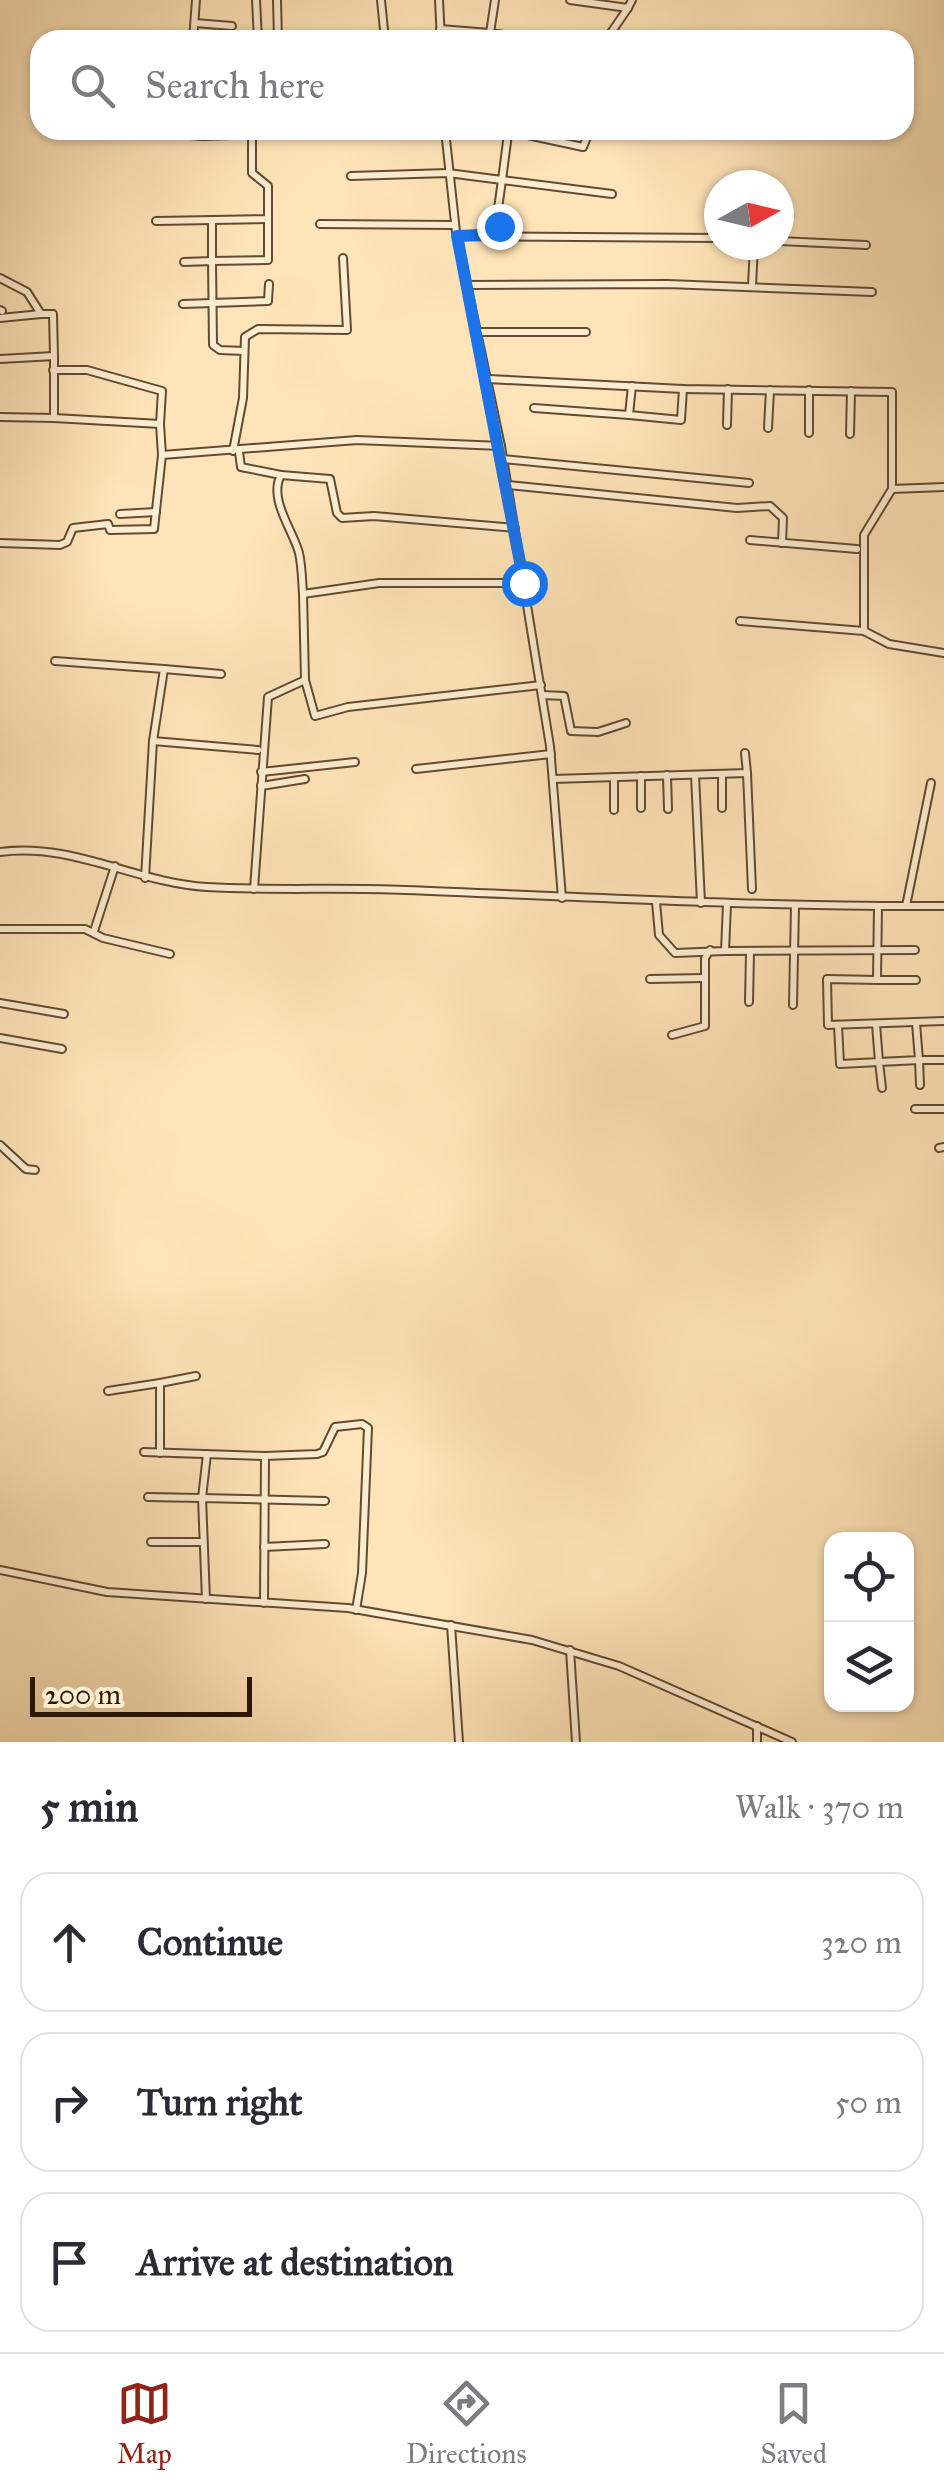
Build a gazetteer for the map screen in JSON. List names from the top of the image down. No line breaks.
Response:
{"scale_bar":"200 m","north":"right","page":{"search":"Search here","scale":"200 m","heading":["5 min","Walk · 370 m"],"list":[["Continue","320 m"],["Turn right","50 m"],"Arrive at destination"],"nav":["Map","Directions","Saved"]}}
